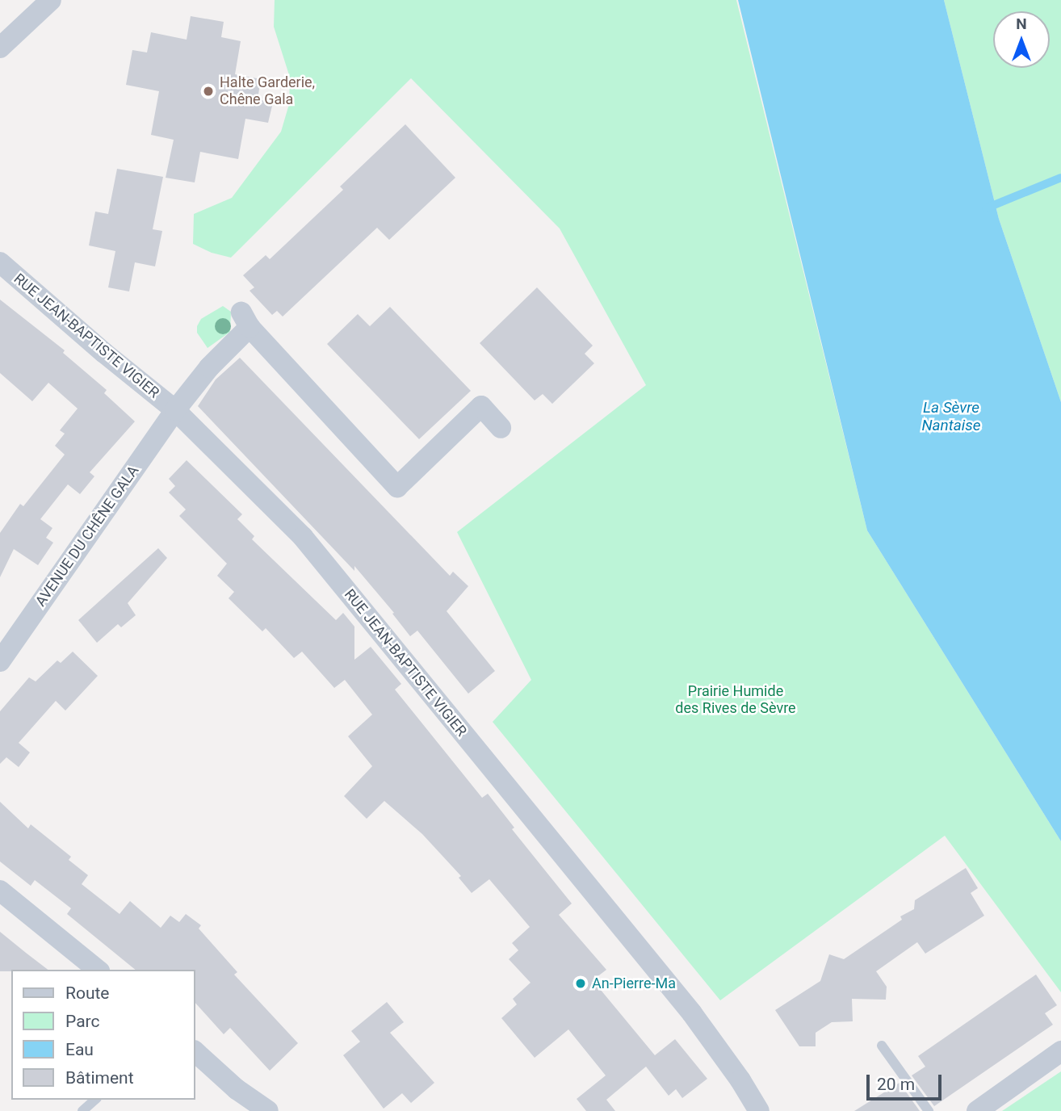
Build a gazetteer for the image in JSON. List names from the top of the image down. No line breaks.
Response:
{"streets":{"street":["RUE JEAN-BAPTISTE VIGIER","AVENUE DU CHÊNE GALA"]},"crossings":[["RUE JEAN-BAPTISTE VIGIER","AVENUE DU CHÊNE GALA"]],"water":["La Sèvre Nantaise"],"parks":["Prairie Humide des Rives de Sèvre"],"places":["Halte Garderie, Chêne Gala","An-Pierre-Ma"],"legend":["Route","Parc","Eau","Bâtiment"],"scale_bar":"20 m","north":"top"}
